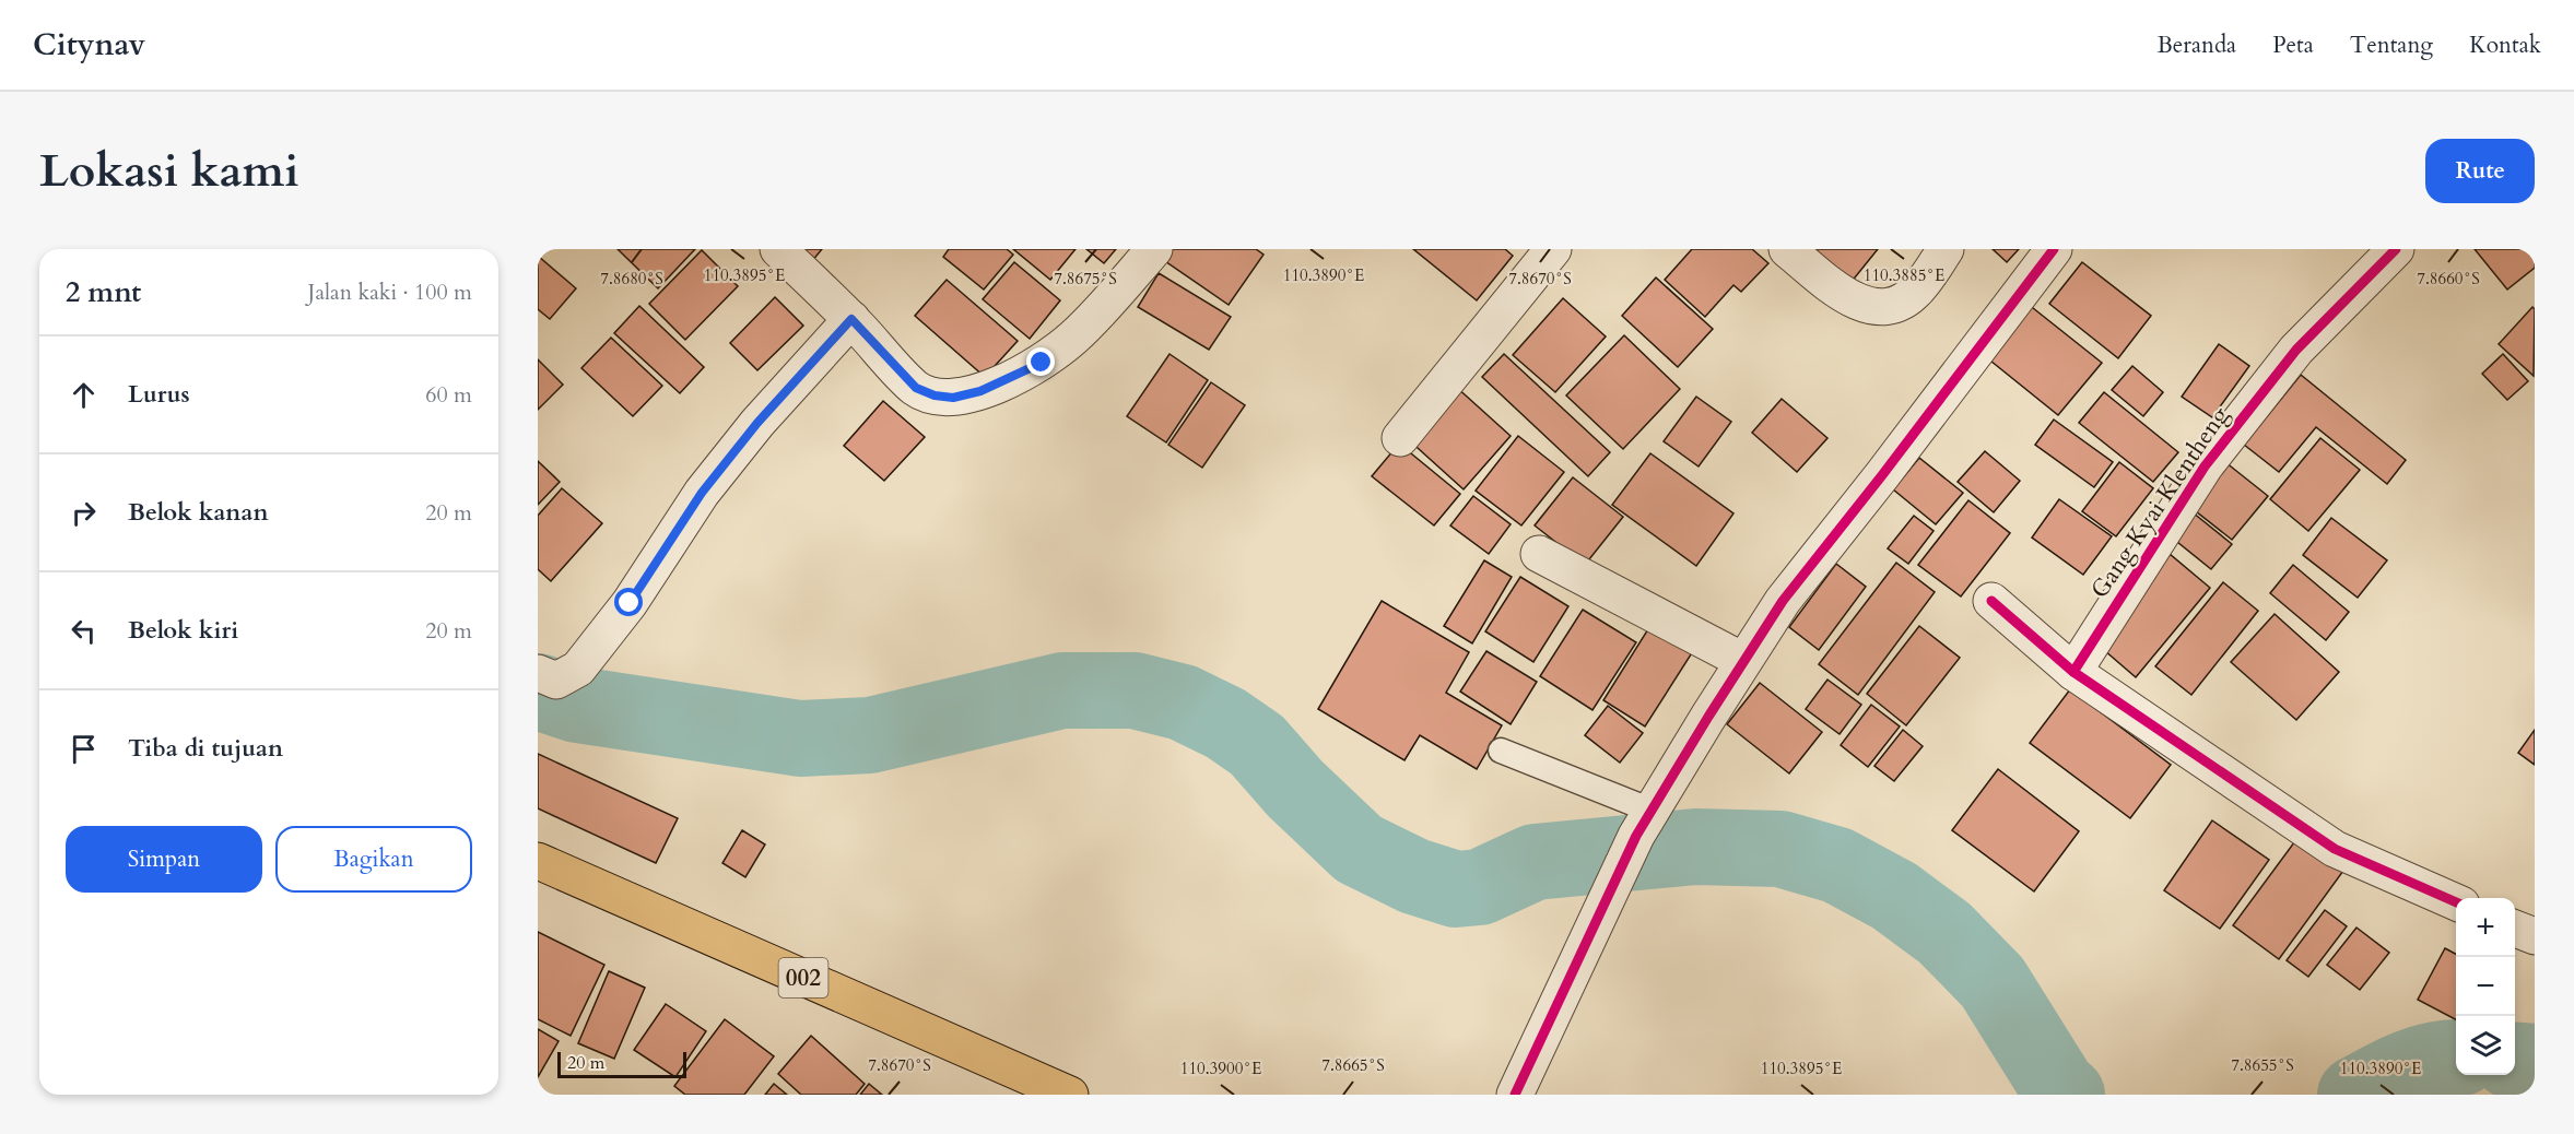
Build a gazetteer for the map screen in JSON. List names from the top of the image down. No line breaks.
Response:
{"streets":{"main road":["002"],"street":["Gang Kyai Klentheng"]},"scale_bar":"20 m","page":{"header":"Citynav","nav":["Beranda","Peta","Tentang","Kontak"],"buttons":["Rute",["Simpan","Bagikan"]],"title":"Lokasi kami","heading":["2 mnt","Jalan kaki · 100 m"],"list":[["Lurus","60 m"],["Belok kanan","20 m"],["Belok kiri","20 m"],"Tiba di tujuan"],"map_buttons":["+","−"],"scale":"20 m"},"coordinates":["110.3895°E","110.3890°E","110.3885°E","7.8675°S","7.8670°S","7.8660°S","7.8680°S","7.8665°S","7.8655°S","110.3900°E"]}
